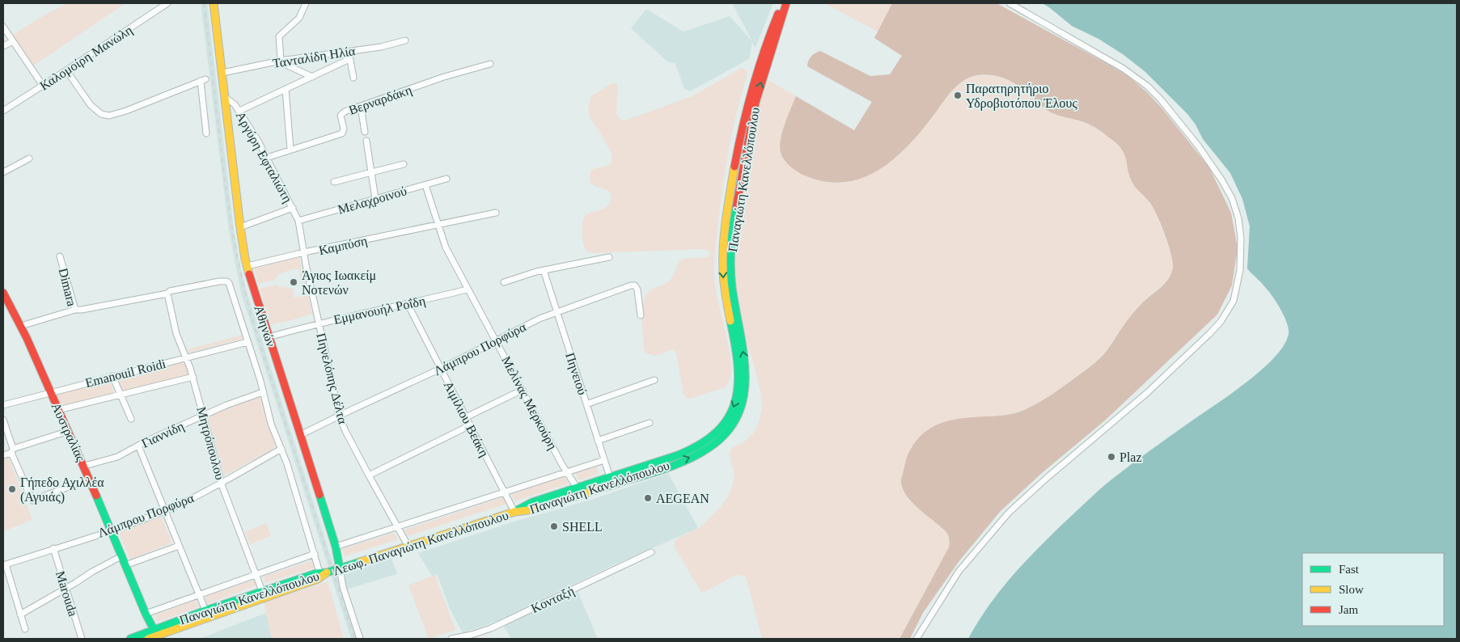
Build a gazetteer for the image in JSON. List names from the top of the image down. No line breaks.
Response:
{"streets":{"main road":["Παναγιώτη Κανελλόπουλου","Αθηνών","Αυστραλίας","Λεωφ. Παναγιώτη Κανελλόπουλου"],"street":["Τανταλίδη Ηλία","Καλομοίρη Μανώλη","Βερναρδάκη","Αργύρη Εφταλιώτη","Μελαχροινού","Καμπύση","Dimara","Εμμανουήλ Ροΐδη","Λάμπρου Πορφύρα","Emanouil Roidi","Πηνειού","Πηνελόπης Δέλτα","Μελίνας Μερκούρη","Αιμίλιου Βεάκη","Γιαννίδη","Μητρόπουλου","Marouda","Κονταξή"]},"crossings":[["Τανταλίδη Ηλία","Αθηνών"],["Βερναρδάκη","Αργύρη Εφταλιώτη"],["Αργύρη Εφταλιώτη","Μελαχροινού"],["Αργύρη Εφταλιώτη","Αθηνών"],["Αργύρη Εφταλιώτη","Πηνελόπης Δέλτα"],["Παναγιώτη Κανελλόπουλου","Πηνειού"],["Παναγιώτη Κανελλόπουλου","Μελίνας Μερκούρη"],["Παναγιώτη Κανελλόπουλου","Αιμίλιου Βεάκη"],["Παναγιώτη Κανελλόπουλου","Αυστραλίας"],["Παναγιώτη Κανελλόπουλου","Μητρόπουλου"],["Παναγιώτη Κανελλόπουλου","Λεωφ. Παναγιώτη Κανελλόπουλου"],["Μελαχροινού","Πηνελόπης Δέλτα"],["Μελαχροινού","Μελίνας Μερκούρη"],["Καμπύση","Αθηνών"],["Καμπύση","Πηνελόπης Δέλτα"],["Καμπύση","Μελίνας Μερκούρη"],["Dimara","Αυστραλίας"],["Εμμανουήλ Ροΐδη","Αθηνών"],["Εμμανουήλ Ροΐδη","Πηνελόπης Δέλτα"],["Εμμανουήλ Ροΐδη","Μελίνας Μερκούρη"],["Εμμανουήλ Ροΐδη","Αιμίλιου Βεάκη"],["Αθηνών","Λάμπρου Πορφύρα"],["Αθηνών","Λεωφ. Παναγιώτη Κανελλόπουλου"],["Λάμπρου Πορφύρα","Πηνειού"],["Λάμπρου Πορφύρα","Πηνελόπης Δέλτα"],["Λάμπρου Πορφύρα","Μελίνας Μερκούρη"],["Λάμπρου Πορφύρα","Αιμίλιου Βεάκη"],["Λάμπρου Πορφύρα","Αυστραλίας"],["Λάμπρου Πορφύρα","Μητρόπουλου"],["Λάμπρου Πορφύρα","Marouda"],["Emanouil Roidi","Αυστραλίας"],["Emanouil Roidi","Μητρόπουλου"],["Πηνελόπης Δέλτα","Λεωφ. Παναγιώτη Κανελλόπουλου"],["Αιμίλιου Βεάκη","Λεωφ. Παναγιώτη Κανελλόπουλου"],["Αυστραλίας","Γιαννίδη"],["Γιαννίδη","Μητρόπουλου"]],"places":["Παρατηρητήριο Υδροβιοτόπου Έλους","Άγιος Ιωακείμ Νοτενών","Plaz","Γήπεδο Αχιλλέα (Αγυιάς)","AEGEAN","SHELL"],"legend":["Fast","Slow","Jam"]}
